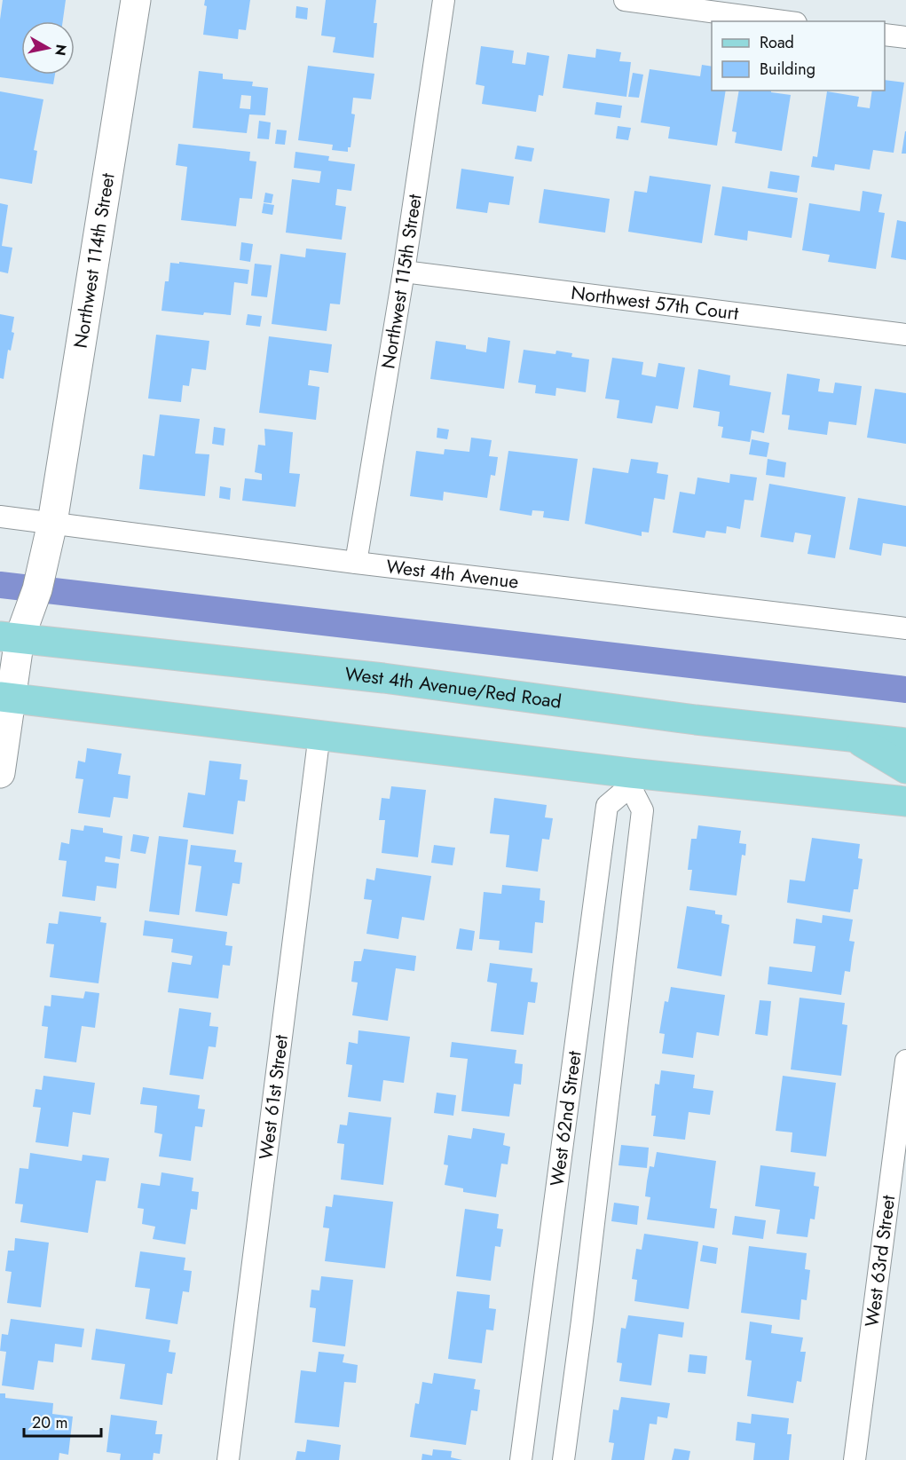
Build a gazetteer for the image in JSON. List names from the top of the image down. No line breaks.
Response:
{"streets":{"main road":["West 4th Avenue/Red Road"],"street":["Northwest 114th Street","Northwest 115th Street","Northwest 57th Court","West 4th Avenue","West 61st Street","West 62nd Street","West 63rd Street"]},"crossings":[["Northwest 114th Street","West 4th Avenue"],["Northwest 114th Street","West 4th Avenue/Red Road"],["Northwest 115th Street","Northwest 57th Court"],["Northwest 115th Street","West 4th Avenue"]],"legend":["Road","Building"],"scale_bar":"20 m","north":"right"}
